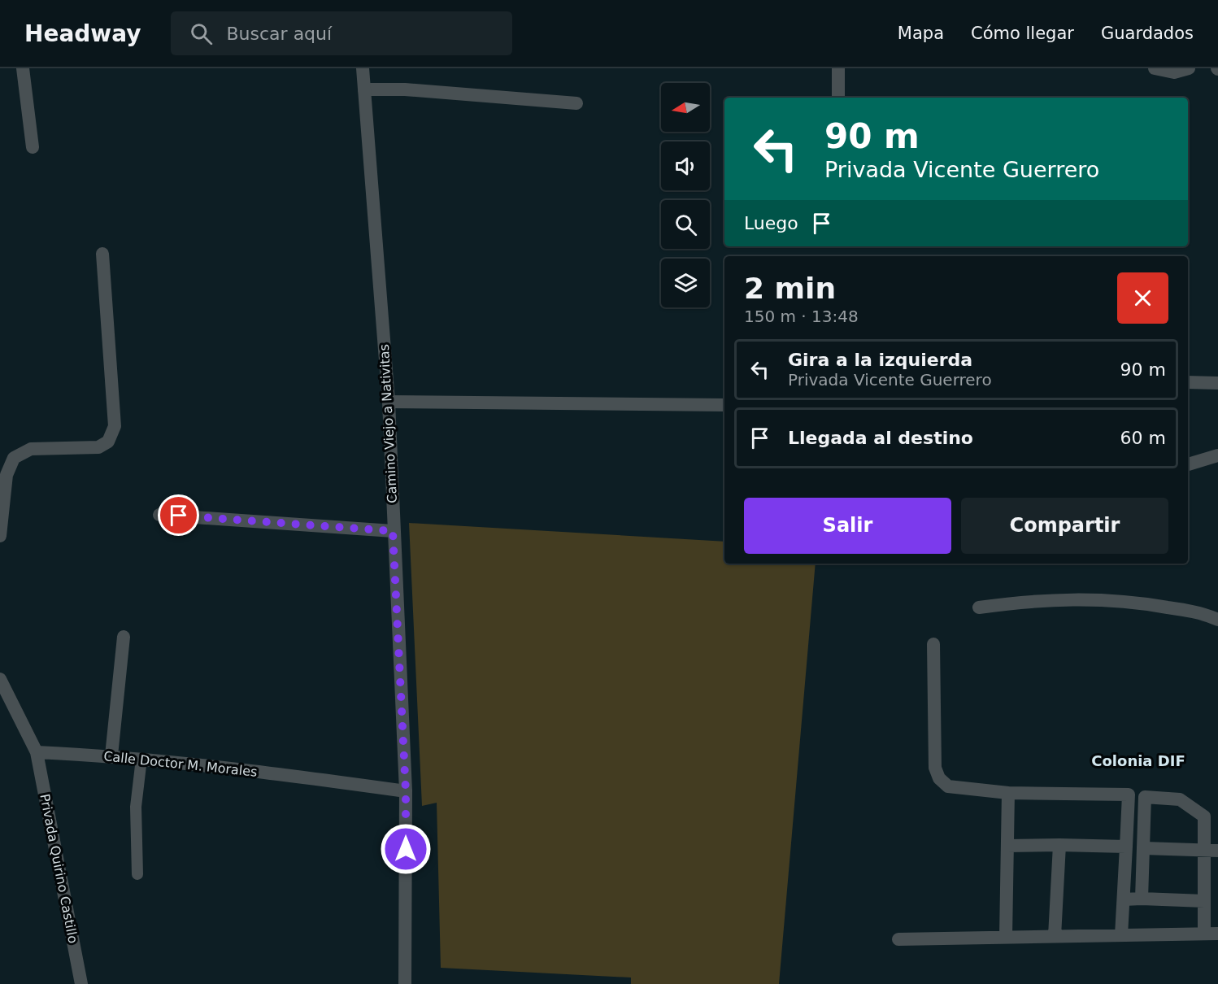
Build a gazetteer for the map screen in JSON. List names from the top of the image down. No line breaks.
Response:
{"streets":{"street":["Camino Viejo a Nativitas","Calle Doctor M. Morales","Privada Quirino Castillo"]},"crossings":[["Camino Viejo a Nativitas","Calle Doctor M. Morales"],["Calle Doctor M. Morales","Privada Quirino Castillo"]],"districts":["Colonia DIF"],"north":"left","page":{"header":"Headway","search":"Buscar aquí","nav":["Mapa","Cómo llegar","Guardados"],"turn":["90 m","Privada Vicente Guerrero"],"then":"Luego","heading":["2 min","150 m · 13:48"],"list":[{"name":"Gira a la izquierda","note":"Privada Vicente Guerrero","value":"90 m"},{"name":"Llegada al destino","value":"60 m"}],"buttons":["Salir","Compartir"]}}
